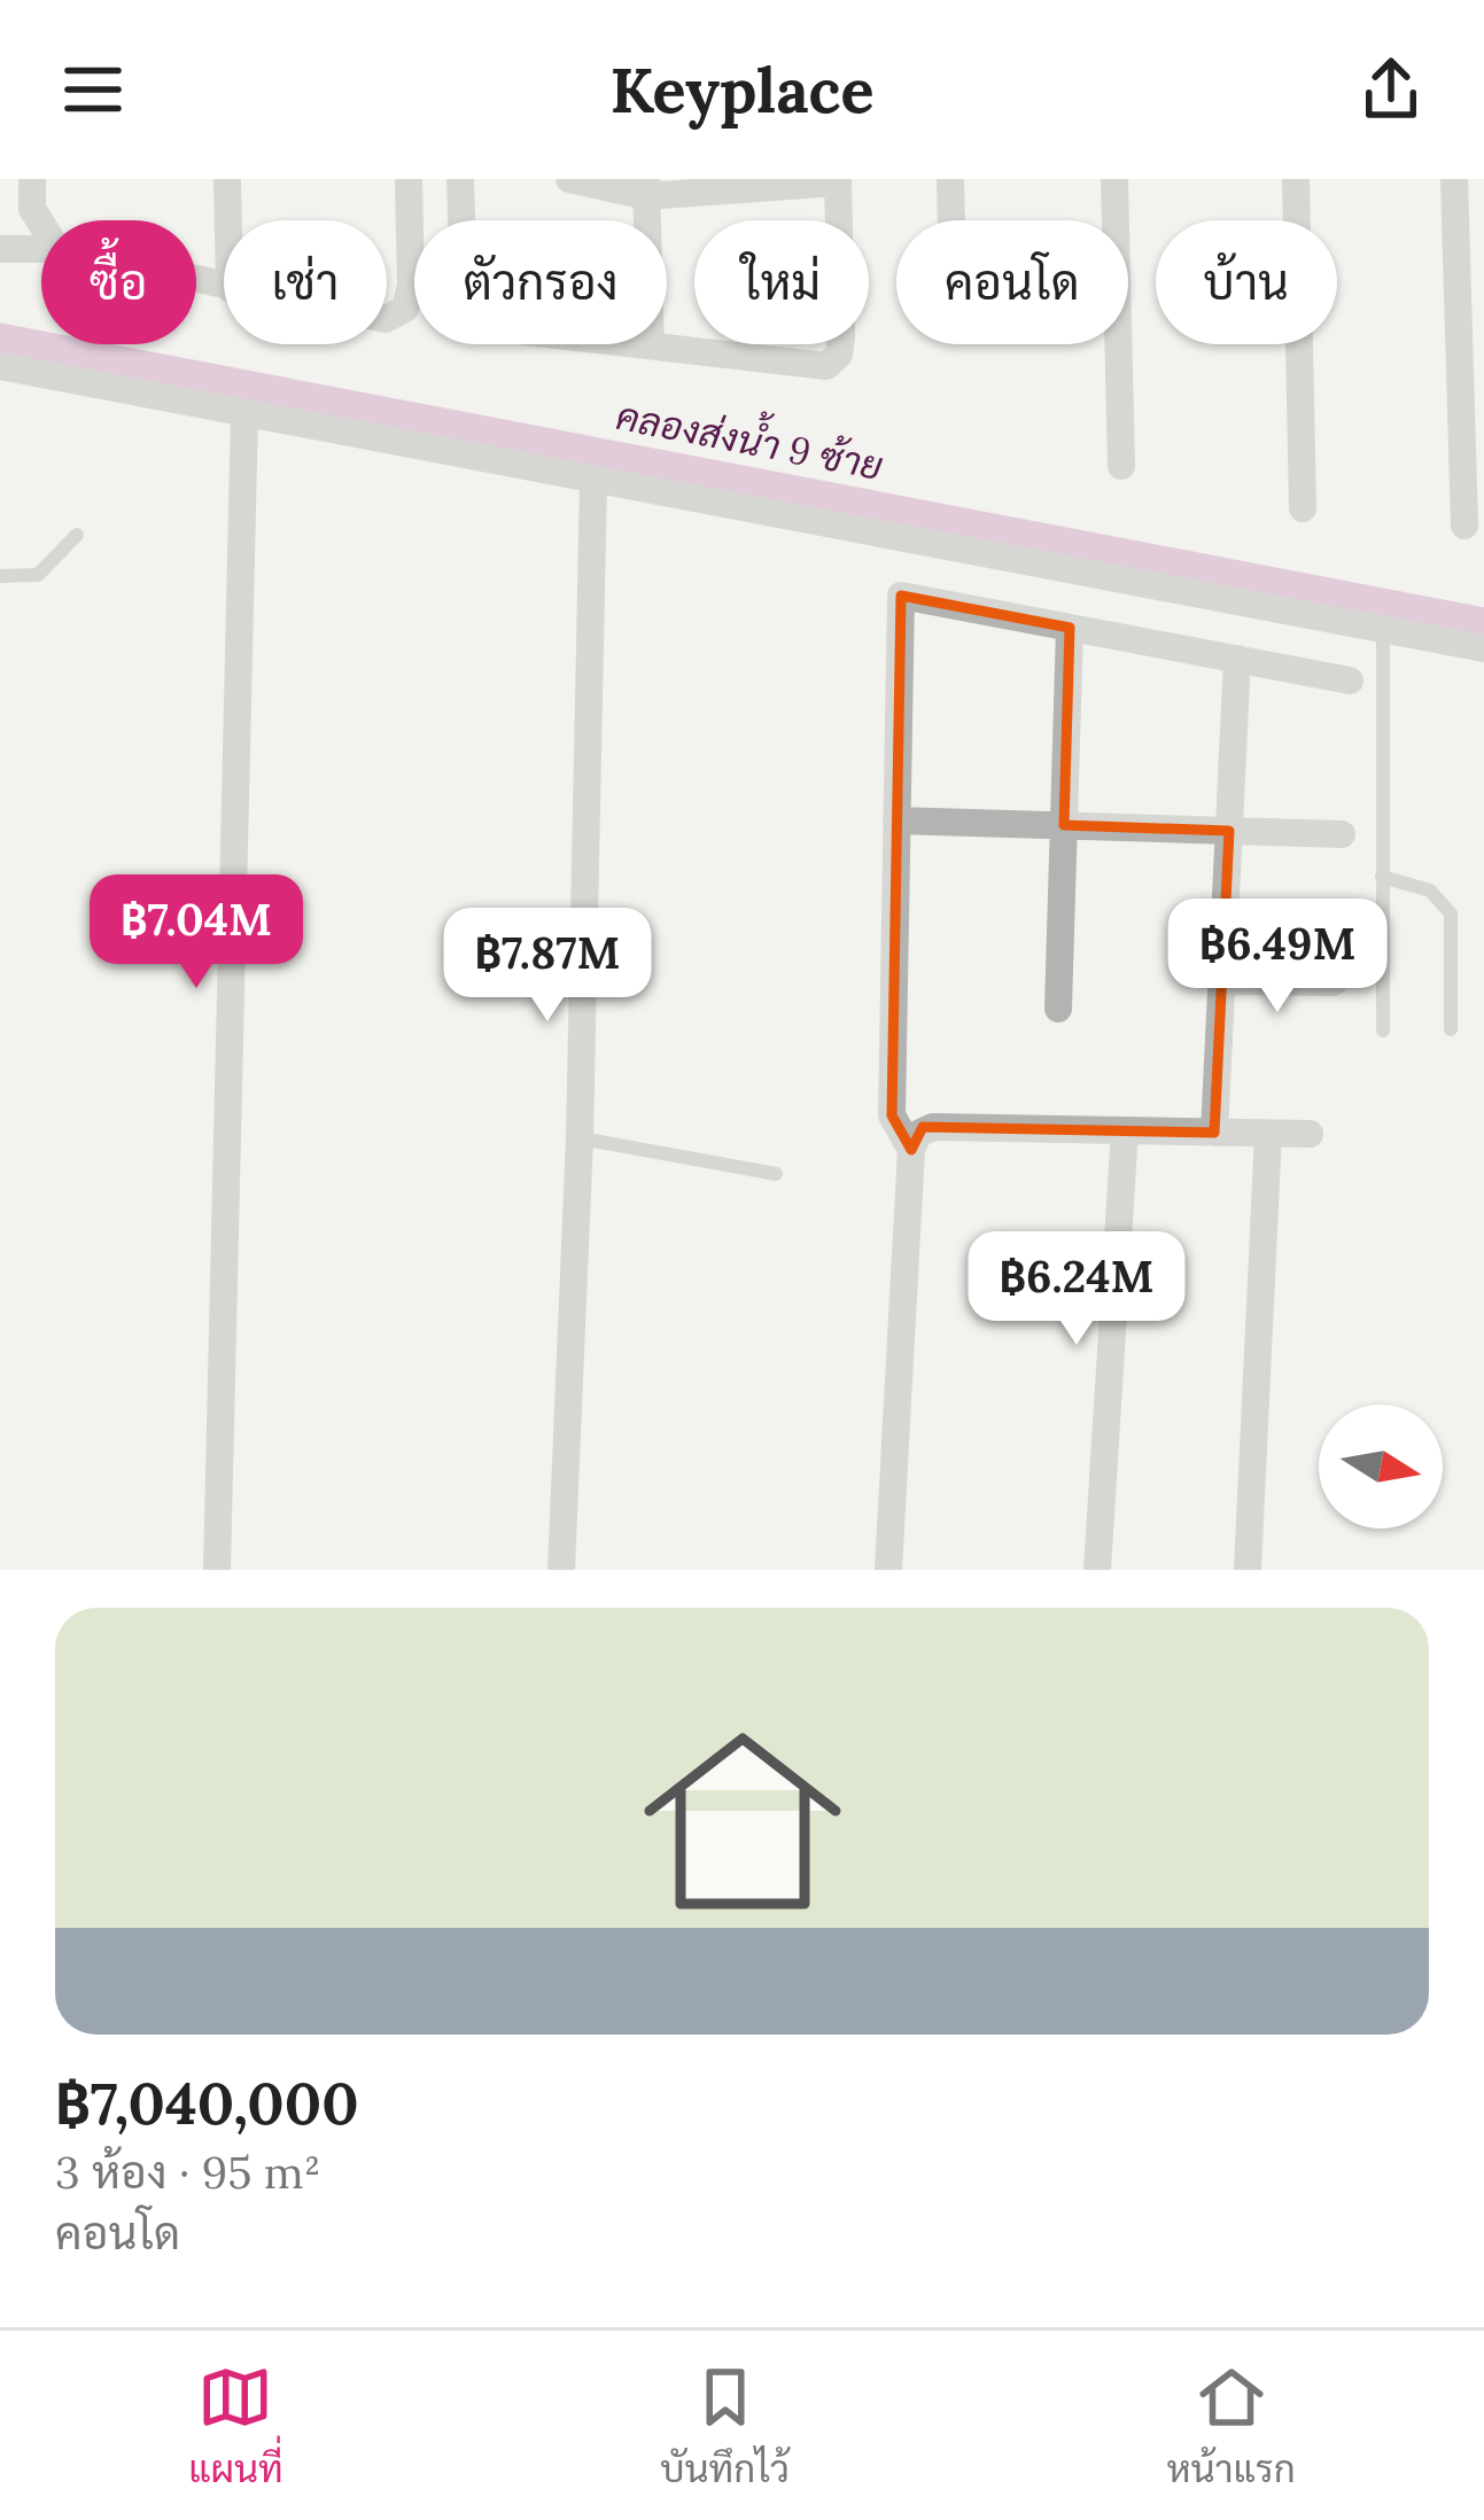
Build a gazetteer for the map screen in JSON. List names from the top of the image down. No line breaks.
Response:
{"water":["คลองส่งน้ำ 9 ซ้าย"],"north":"right","page":{"header":"Keyplace","chip":["ซื้อ","เช่า","ตัวกรอง","ใหม่","คอนโด","บ้าน"],"price":["฿7.04M","฿6.49M","฿7.87M","฿6.24M"],"list":[{"name":"฿7,040,000","note":"3 ห้อง · 95 m² · คอนโด"}],"tabs":["แผนที่","บันทึกไว้","หน้าแรก"]}}
